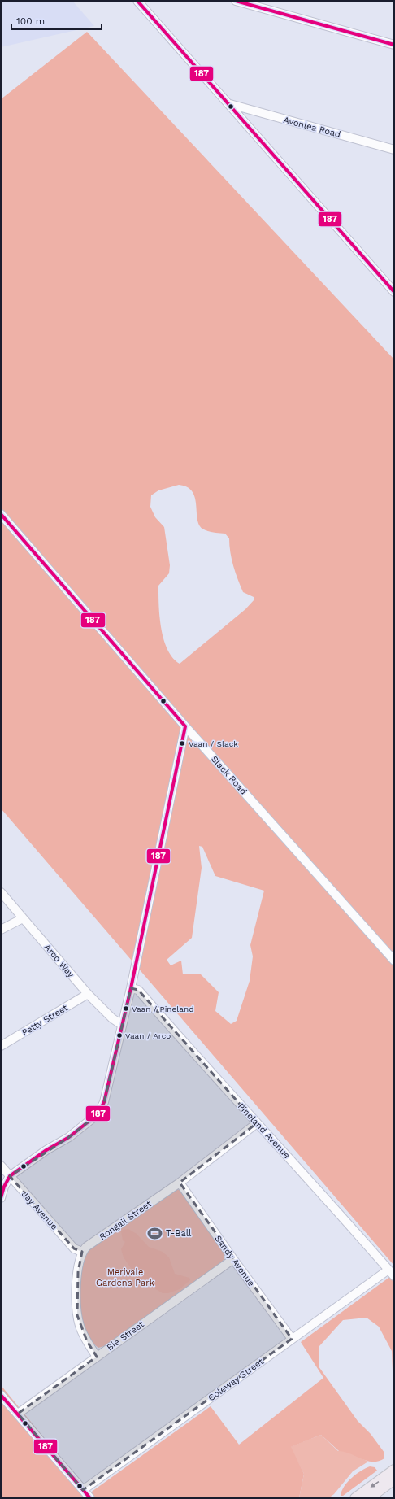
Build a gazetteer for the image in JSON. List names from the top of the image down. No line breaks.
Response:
{"streets":{"street":["Avonlea Road","Slack Road","Arco Way","Petty Street","Pineland Avenue","Jay Avenue","Rongail Street","Sandy Avenue","Bie Street","Coleway Street"]},"crossings":[["Arco Way","Petty Street"],["Pineland Avenue","Rongail Street"],["Pineland Avenue","Coleway Street"],["Jay Avenue","Rongail Street"],["Rongail Street","Sandy Avenue"],["Sandy Avenue","Bie Street"],["Sandy Avenue","Coleway Street"]],"parks":["Merivale Gardens Park"],"places":{"other":["Vaan / Slack","Vaan / Pineland","Vaan / Arco"],"sports":["T-Ball"]},"lines":["transit line 187"],"scale_bar":"100 m"}
